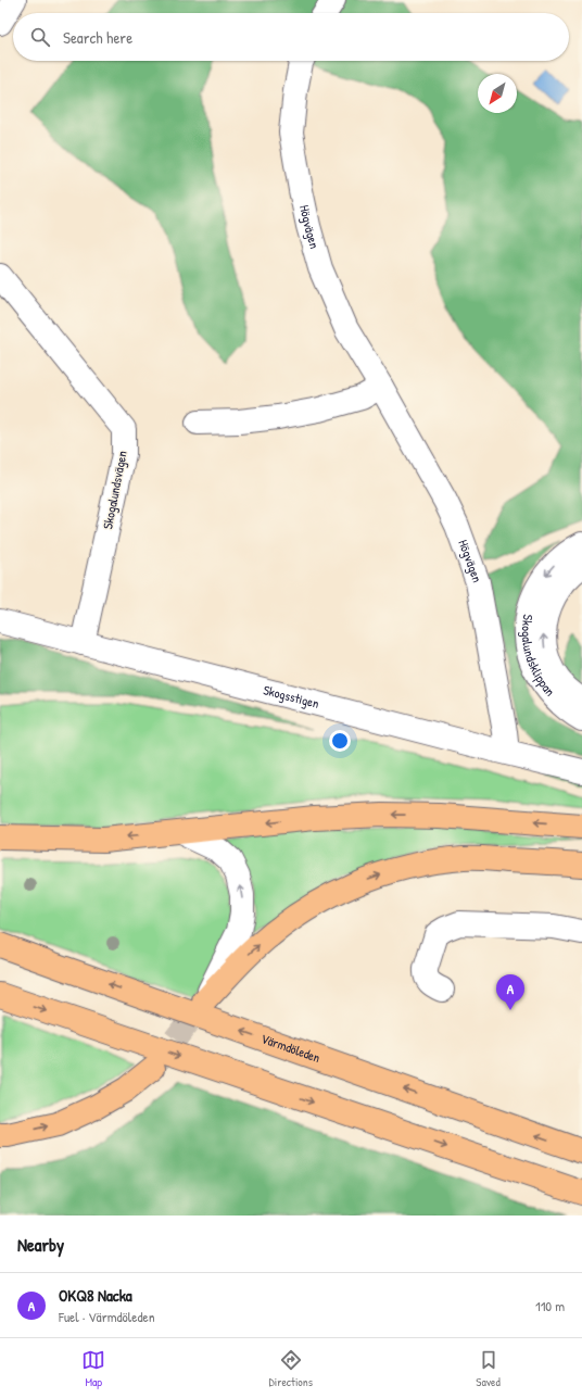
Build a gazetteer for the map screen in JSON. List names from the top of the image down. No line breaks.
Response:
{"streets":{"highway":["Värmdöleden"],"street":["Högvägen","Skogalundsvägen","Skogalundsklippan","Skogsstigen"]},"crossings":[["Högvägen","Skogsstigen"],["Skogalundsvägen","Skogsstigen"]],"north":"bottom left","page":{"search":"Search here","pins":"A","heading":"Nearby","list":[{"mark":"A","name":"OKQ8 Nacka","note":"Fuel · Värmdöleden","value":"110 m"}],"nav":["Map","Directions","Saved"]}}
